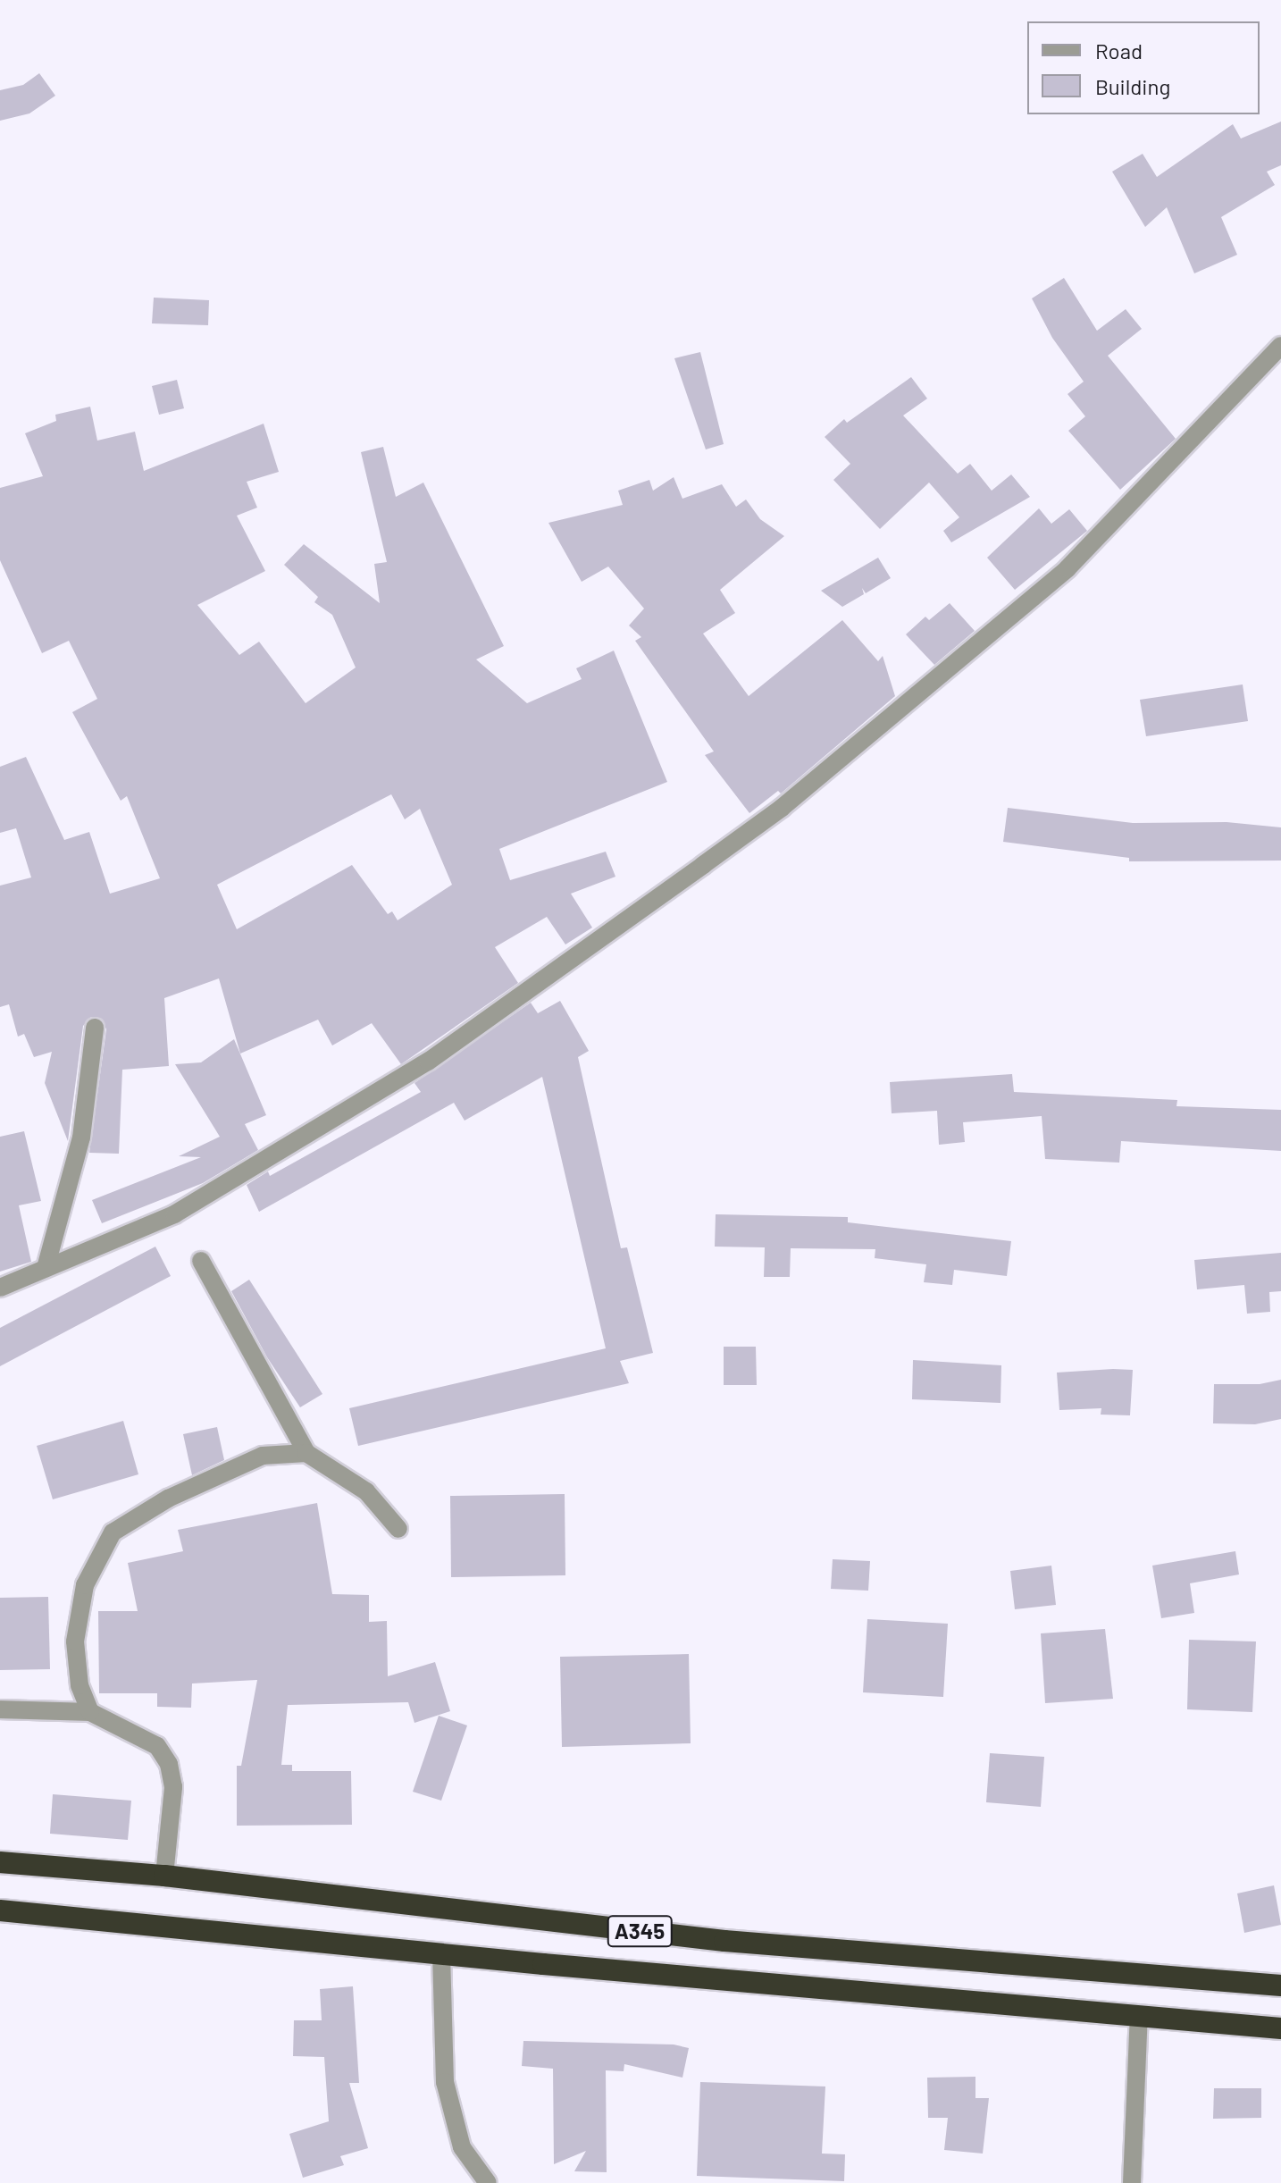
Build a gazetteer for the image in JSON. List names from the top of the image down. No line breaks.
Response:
{"streets":{"highway":["A345"]},"legend":["Road","Building"]}
